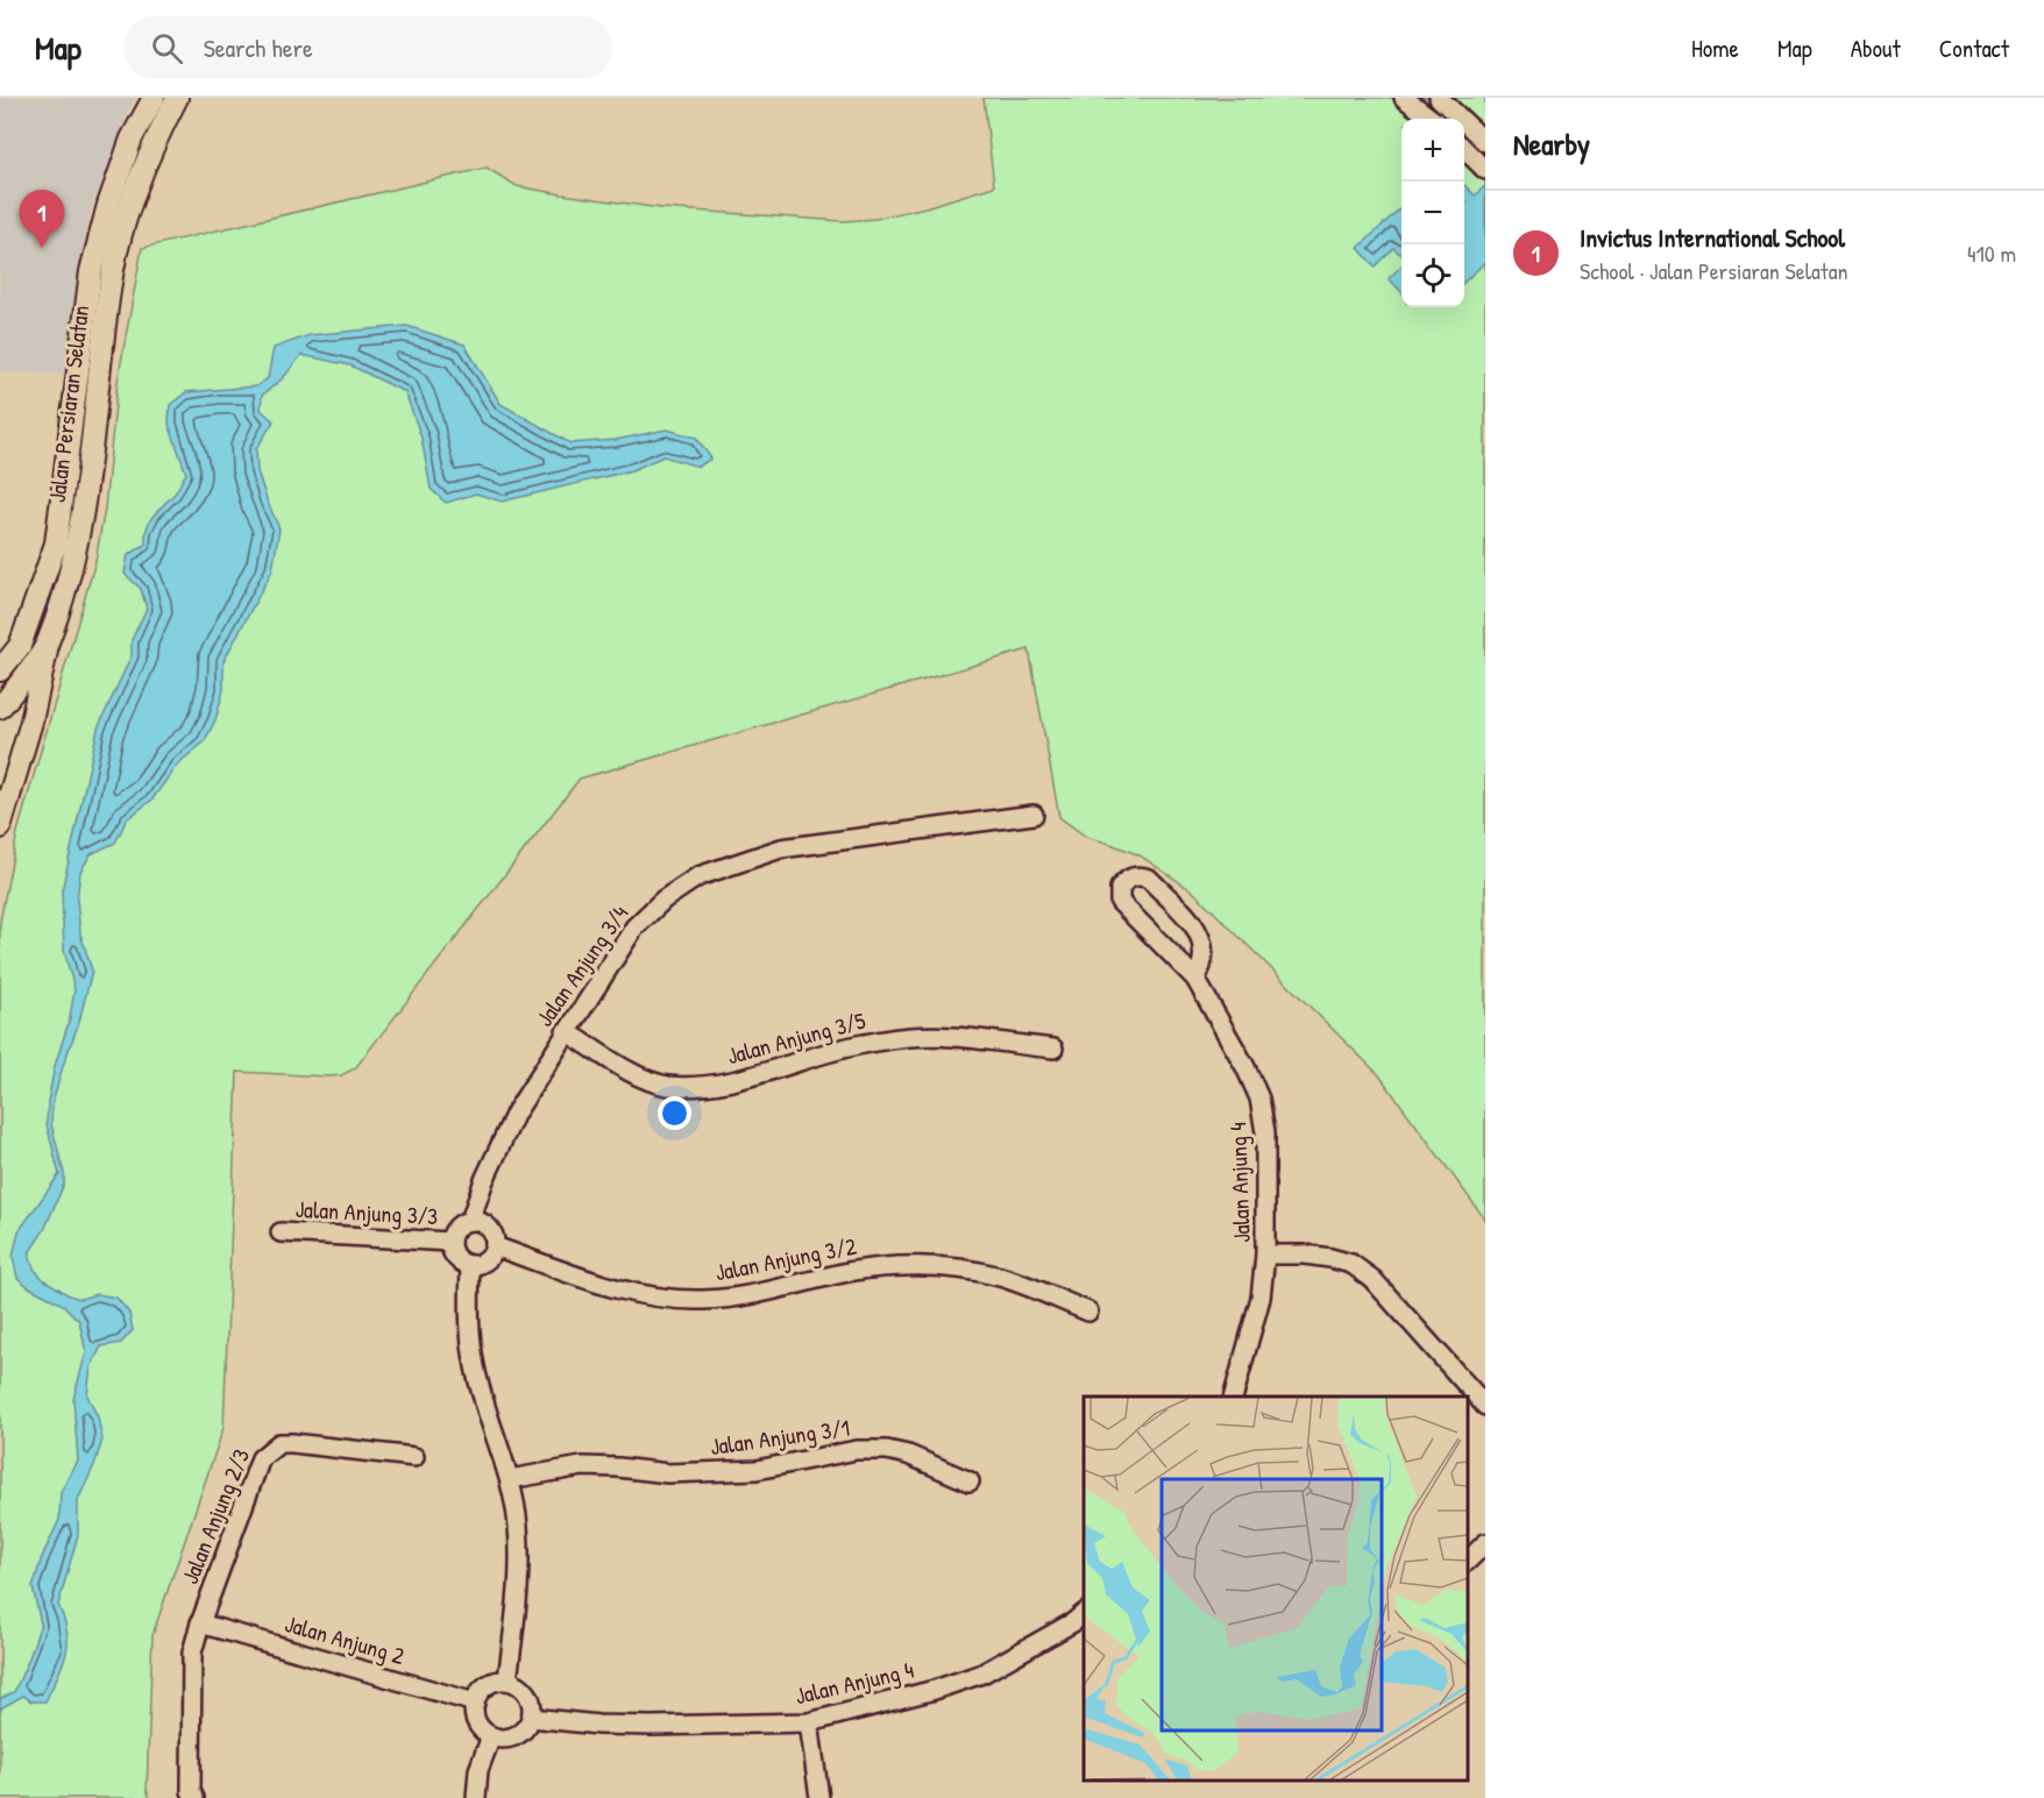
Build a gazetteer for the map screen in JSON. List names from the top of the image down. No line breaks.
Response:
{"streets":{"street":["Jalan Persiaran Selatan","Jalan Anjung 3/4","Jalan Anjung 3/5","Jalan Anjung 4","Jalan Anjung 3/3","Jalan Anjung 3/2","Jalan Anjung 3/1","Jalan Anjung 2/3","Jalan Anjung 2"]},"crossings":[["Jalan Anjung 3/4","Jalan Anjung 3/5"],["Jalan Anjung 3/4","Jalan Anjung 3/3"],["Jalan Anjung 3/4","Jalan Anjung 3/2"],["Jalan Anjung 4","Jalan Anjung 2"],["Jalan Anjung 3/3","Jalan Anjung 3/2"],["Jalan Anjung 2/3","Jalan Anjung 2"]],"page":{"header":"Map","search":"Search here","nav":["Home","Map","About","Contact"],"heading":"Nearby","map_buttons":["+","−"],"list":[{"mark":"1","name":"Invictus International School","note":"School · Jalan Persiaran Selatan","value":"410 m"}],"pins":"1"}}
